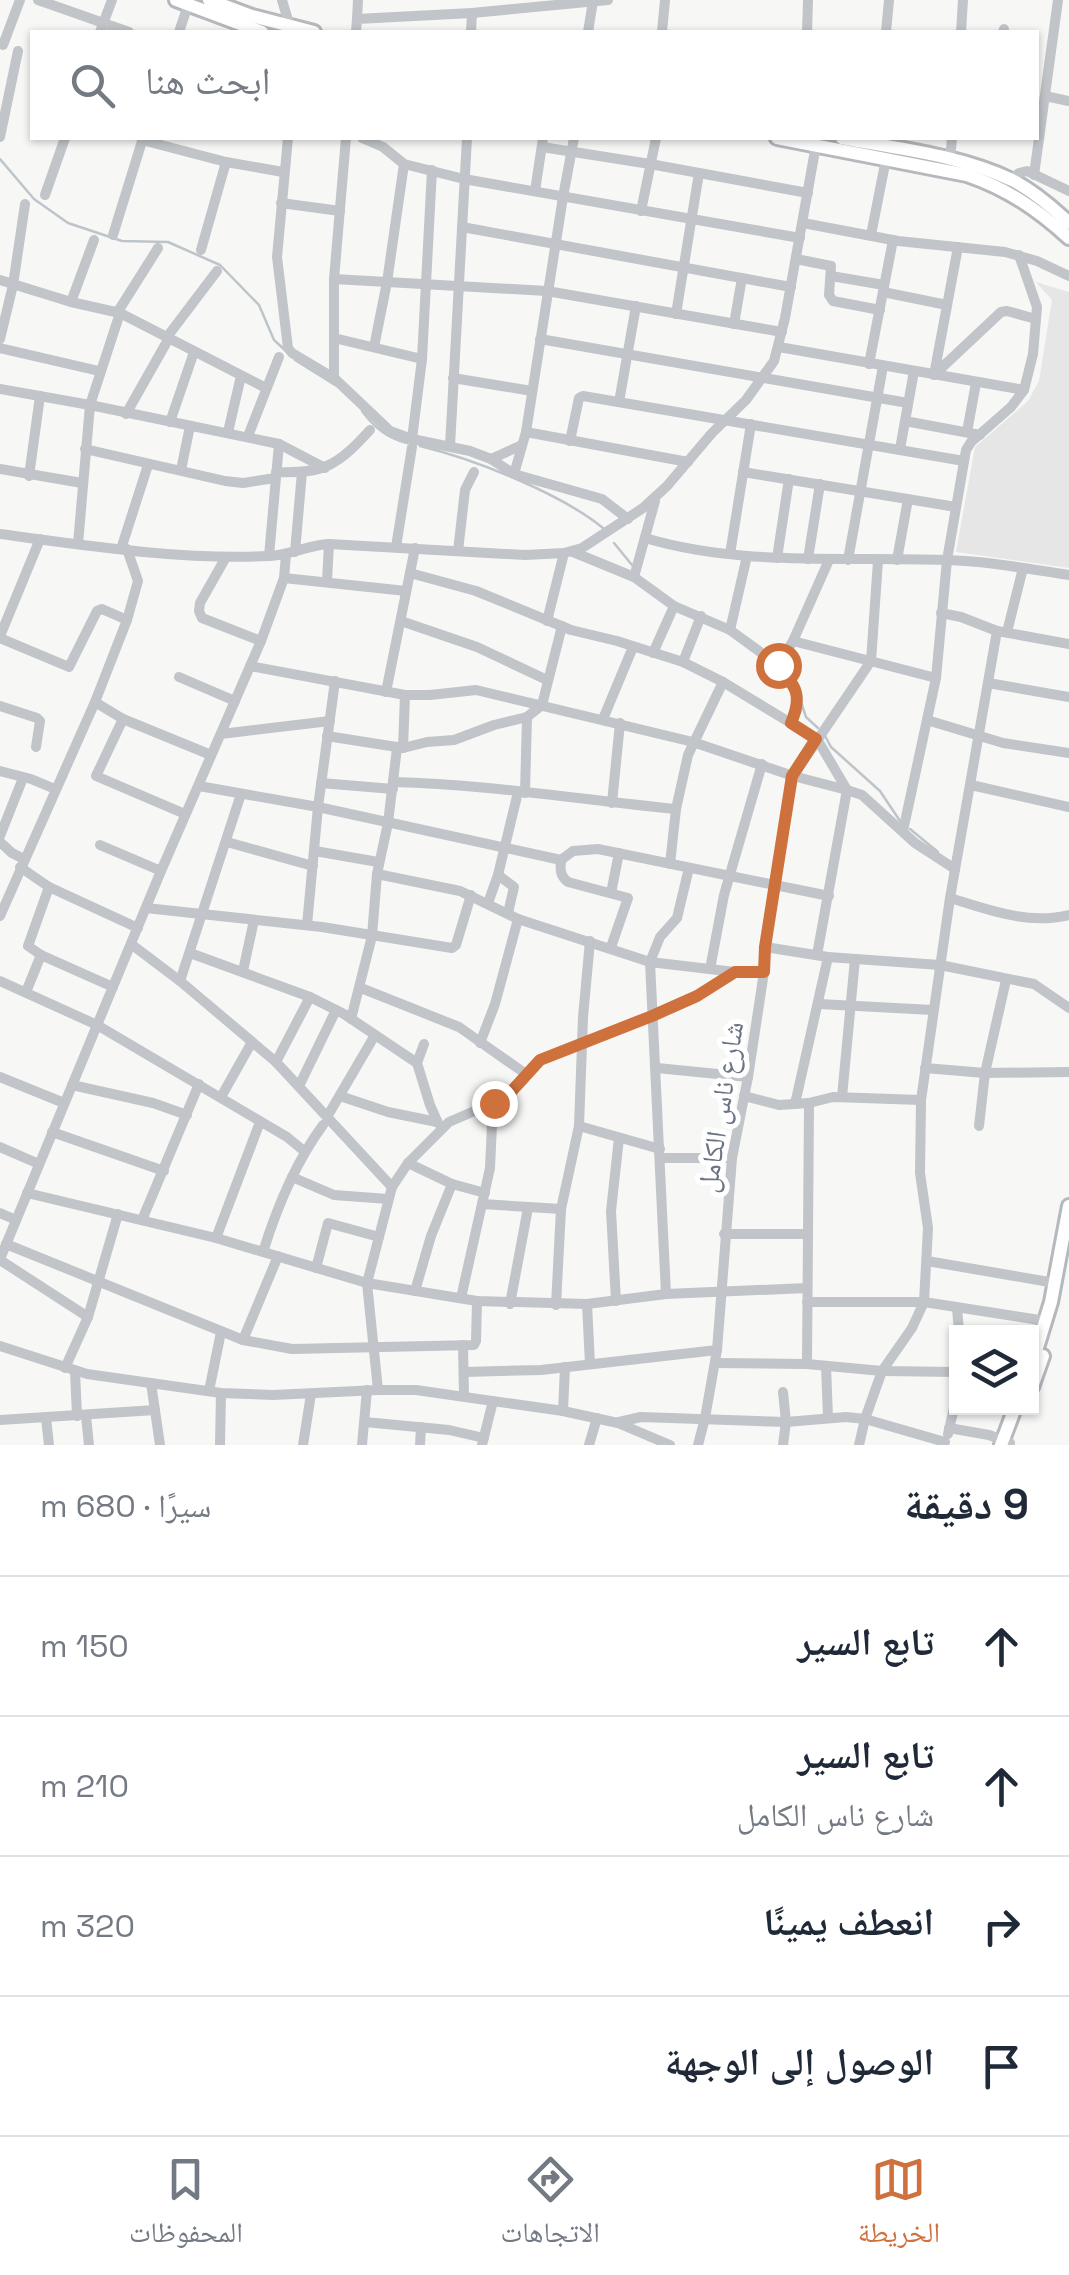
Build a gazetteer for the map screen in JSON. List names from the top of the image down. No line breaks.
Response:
{"streets":{"street":["شارع ناس الكامل"]},"page":{"search":"ابحث هنا","heading":["9 دقيقة","سيرًا · 680 m"],"list":[["تابع السير","150 m"],["تابع السير","شارع ناس الكامل","210 m"],["انعطف يمينًا","320 m"],"الوصول إلى الوجهة"],"nav":["الخريطة","الاتجاهات","المحفوظات"]}}
